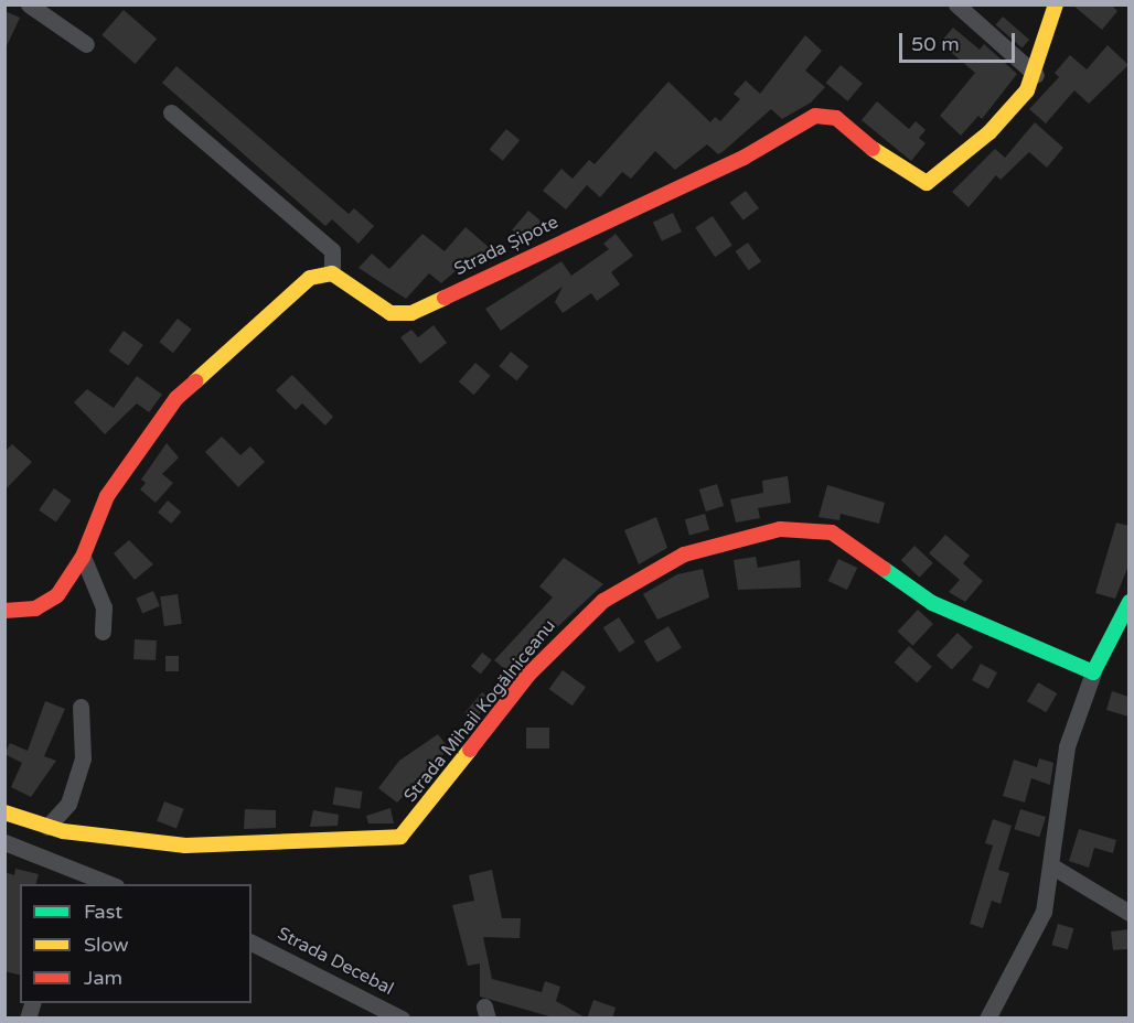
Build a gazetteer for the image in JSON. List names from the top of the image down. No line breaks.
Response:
{"streets":{"street":["Strada Șipote","Strada Mihail Kogălniceanu","Strada Decebal"]},"legend":["Fast","Slow","Jam"],"scale_bar":"50 m"}
